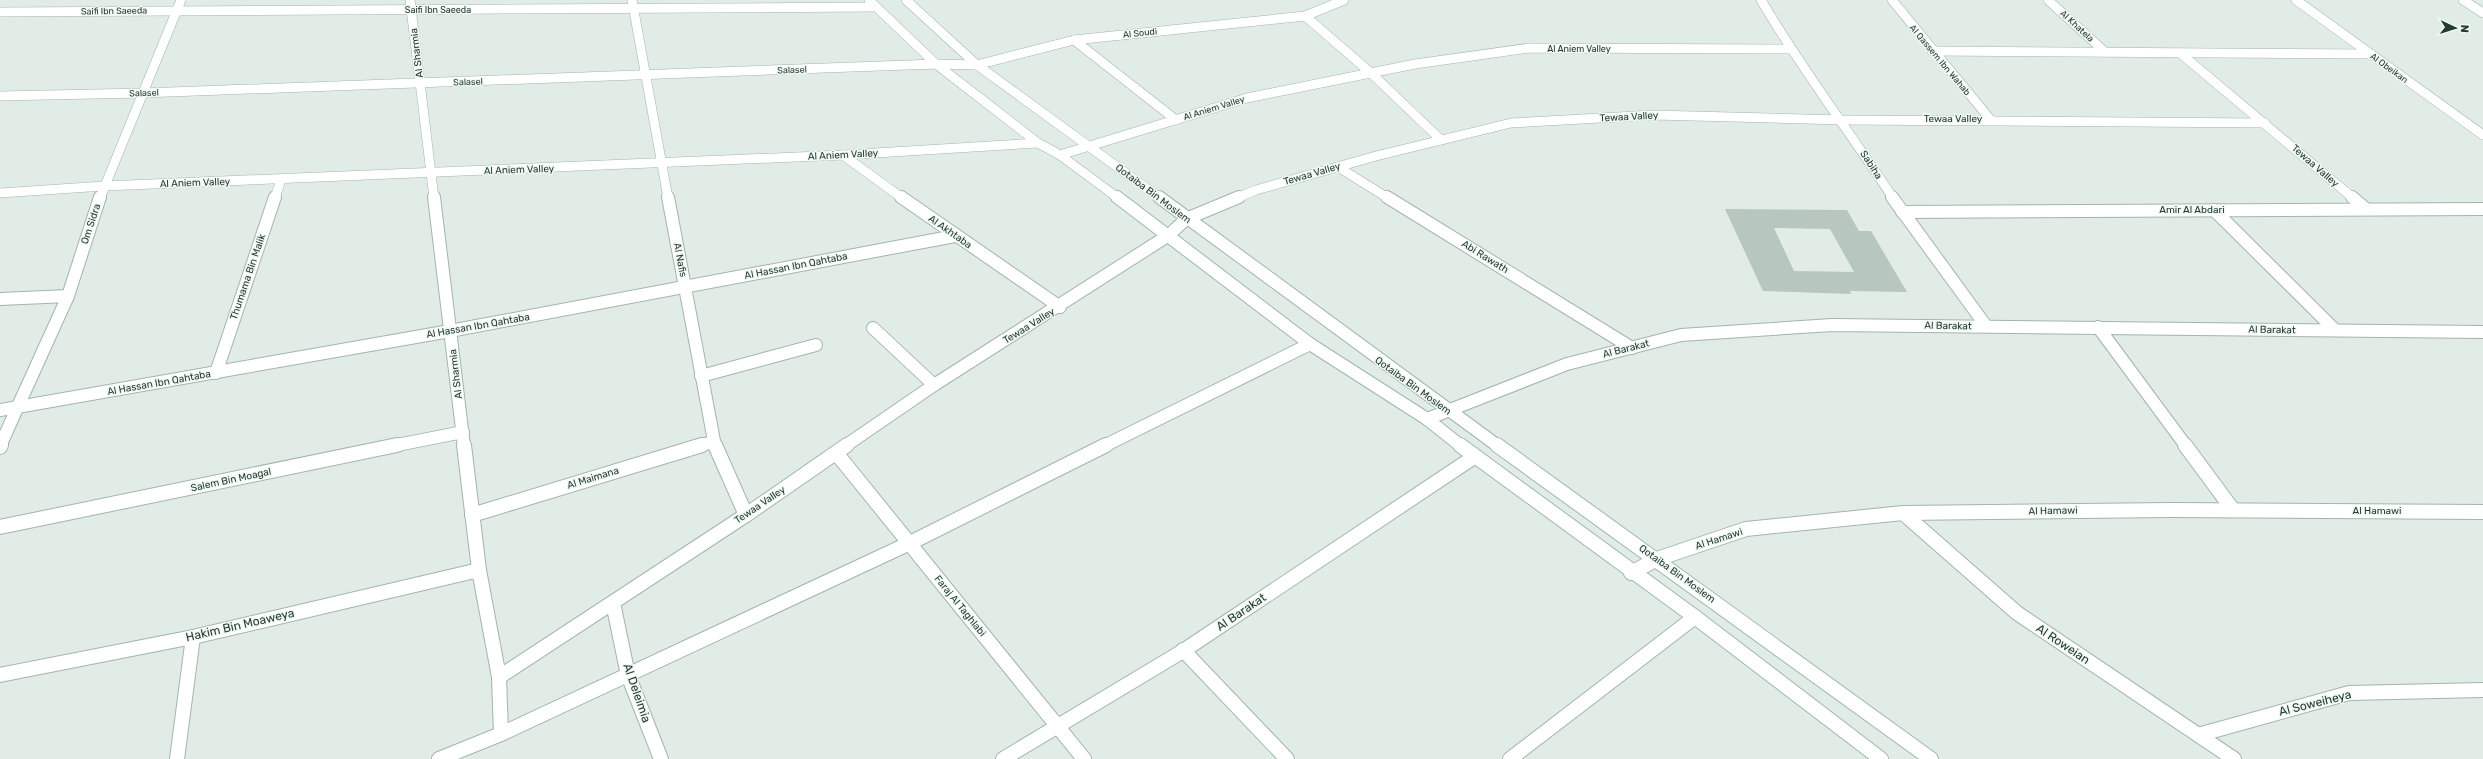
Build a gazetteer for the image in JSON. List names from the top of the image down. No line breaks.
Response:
{"streets":{"street":["Saifi Ibn Saeeda","Al Khatela","Al Soudi","Al Aniem Valley","Al Sharmia","Al Qassem Ibn Wahab","Al Obeikan","Salasel","Tewaa Valley","Sabiha","Qotaiba Bin Moslem","Amir Al Abdari","Om Sidra","Al Akhtaba","Abi Rawath","Al Nafis","Al Hassan Ibn Qahtaba","Thumama Bin Malik","Al Barakat","Al Maimana","Salem Bin Moagal","Al Hamawi","Faraj Al Taghlabi","Hakim Bin Moaweya","Al Roweian","Al Deleimia","Al Soweiheya"]},"crossings":[["Saifi Ibn Saeeda","Al Sharmia"],["Saifi Ibn Saeeda","Qotaiba Bin Moslem"],["Saifi Ibn Saeeda","Om Sidra"],["Saifi Ibn Saeeda","Al Nafis"],["Al Soudi","Salasel"],["Al Soudi","Qotaiba Bin Moslem"],["Al Aniem Valley","Al Sharmia"],["Al Aniem Valley","Sabiha"],["Al Aniem Valley","Qotaiba Bin Moslem"],["Al Aniem Valley","Om Sidra"],["Al Aniem Valley","Al Akhtaba"],["Al Aniem Valley","Al Nafis"],["Al Aniem Valley","Thumama Bin Malik"],["Al Sharmia","Salasel"],["Al Sharmia","Tewaa Valley"],["Al Sharmia","Al Hassan Ibn Qahtaba"],["Al Sharmia","Al Maimana"],["Al Sharmia","Salem Bin Moagal"],["Al Sharmia","Hakim Bin Moaweya"],["Al Qassem Ibn Wahab","Tewaa Valley"],["Salasel","Qotaiba Bin Moslem"],["Salasel","Om Sidra"],["Salasel","Al Nafis"],["Tewaa Valley","Sabiha"],["Tewaa Valley","Qotaiba Bin Moslem"],["Tewaa Valley","Amir Al Abdari"],["Tewaa Valley","Al Akhtaba"],["Tewaa Valley","Abi Rawath"],["Tewaa Valley","Al Nafis"],["Tewaa Valley","Faraj Al Taghlabi"],["Tewaa Valley","Al Deleimia"],["Sabiha","Amir Al Abdari"],["Sabiha","Al Barakat"],["Qotaiba Bin Moslem","Al Barakat"],["Qotaiba Bin Moslem","Al Hamawi"],["Om Sidra","Al Hassan Ibn Qahtaba"],["Al Akhtaba","Al Hassan Ibn Qahtaba"],["Abi Rawath","Al Barakat"],["Al Nafis","Al Hassan Ibn Qahtaba"],["Al Nafis","Al Maimana"],["Al Hassan Ibn Qahtaba","Thumama Bin Malik"],["Al Barakat","Faraj Al Taghlabi"],["Al Hamawi","Al Roweian"],["Al Roweian","Al Soweiheya"]],"north":"right"}
